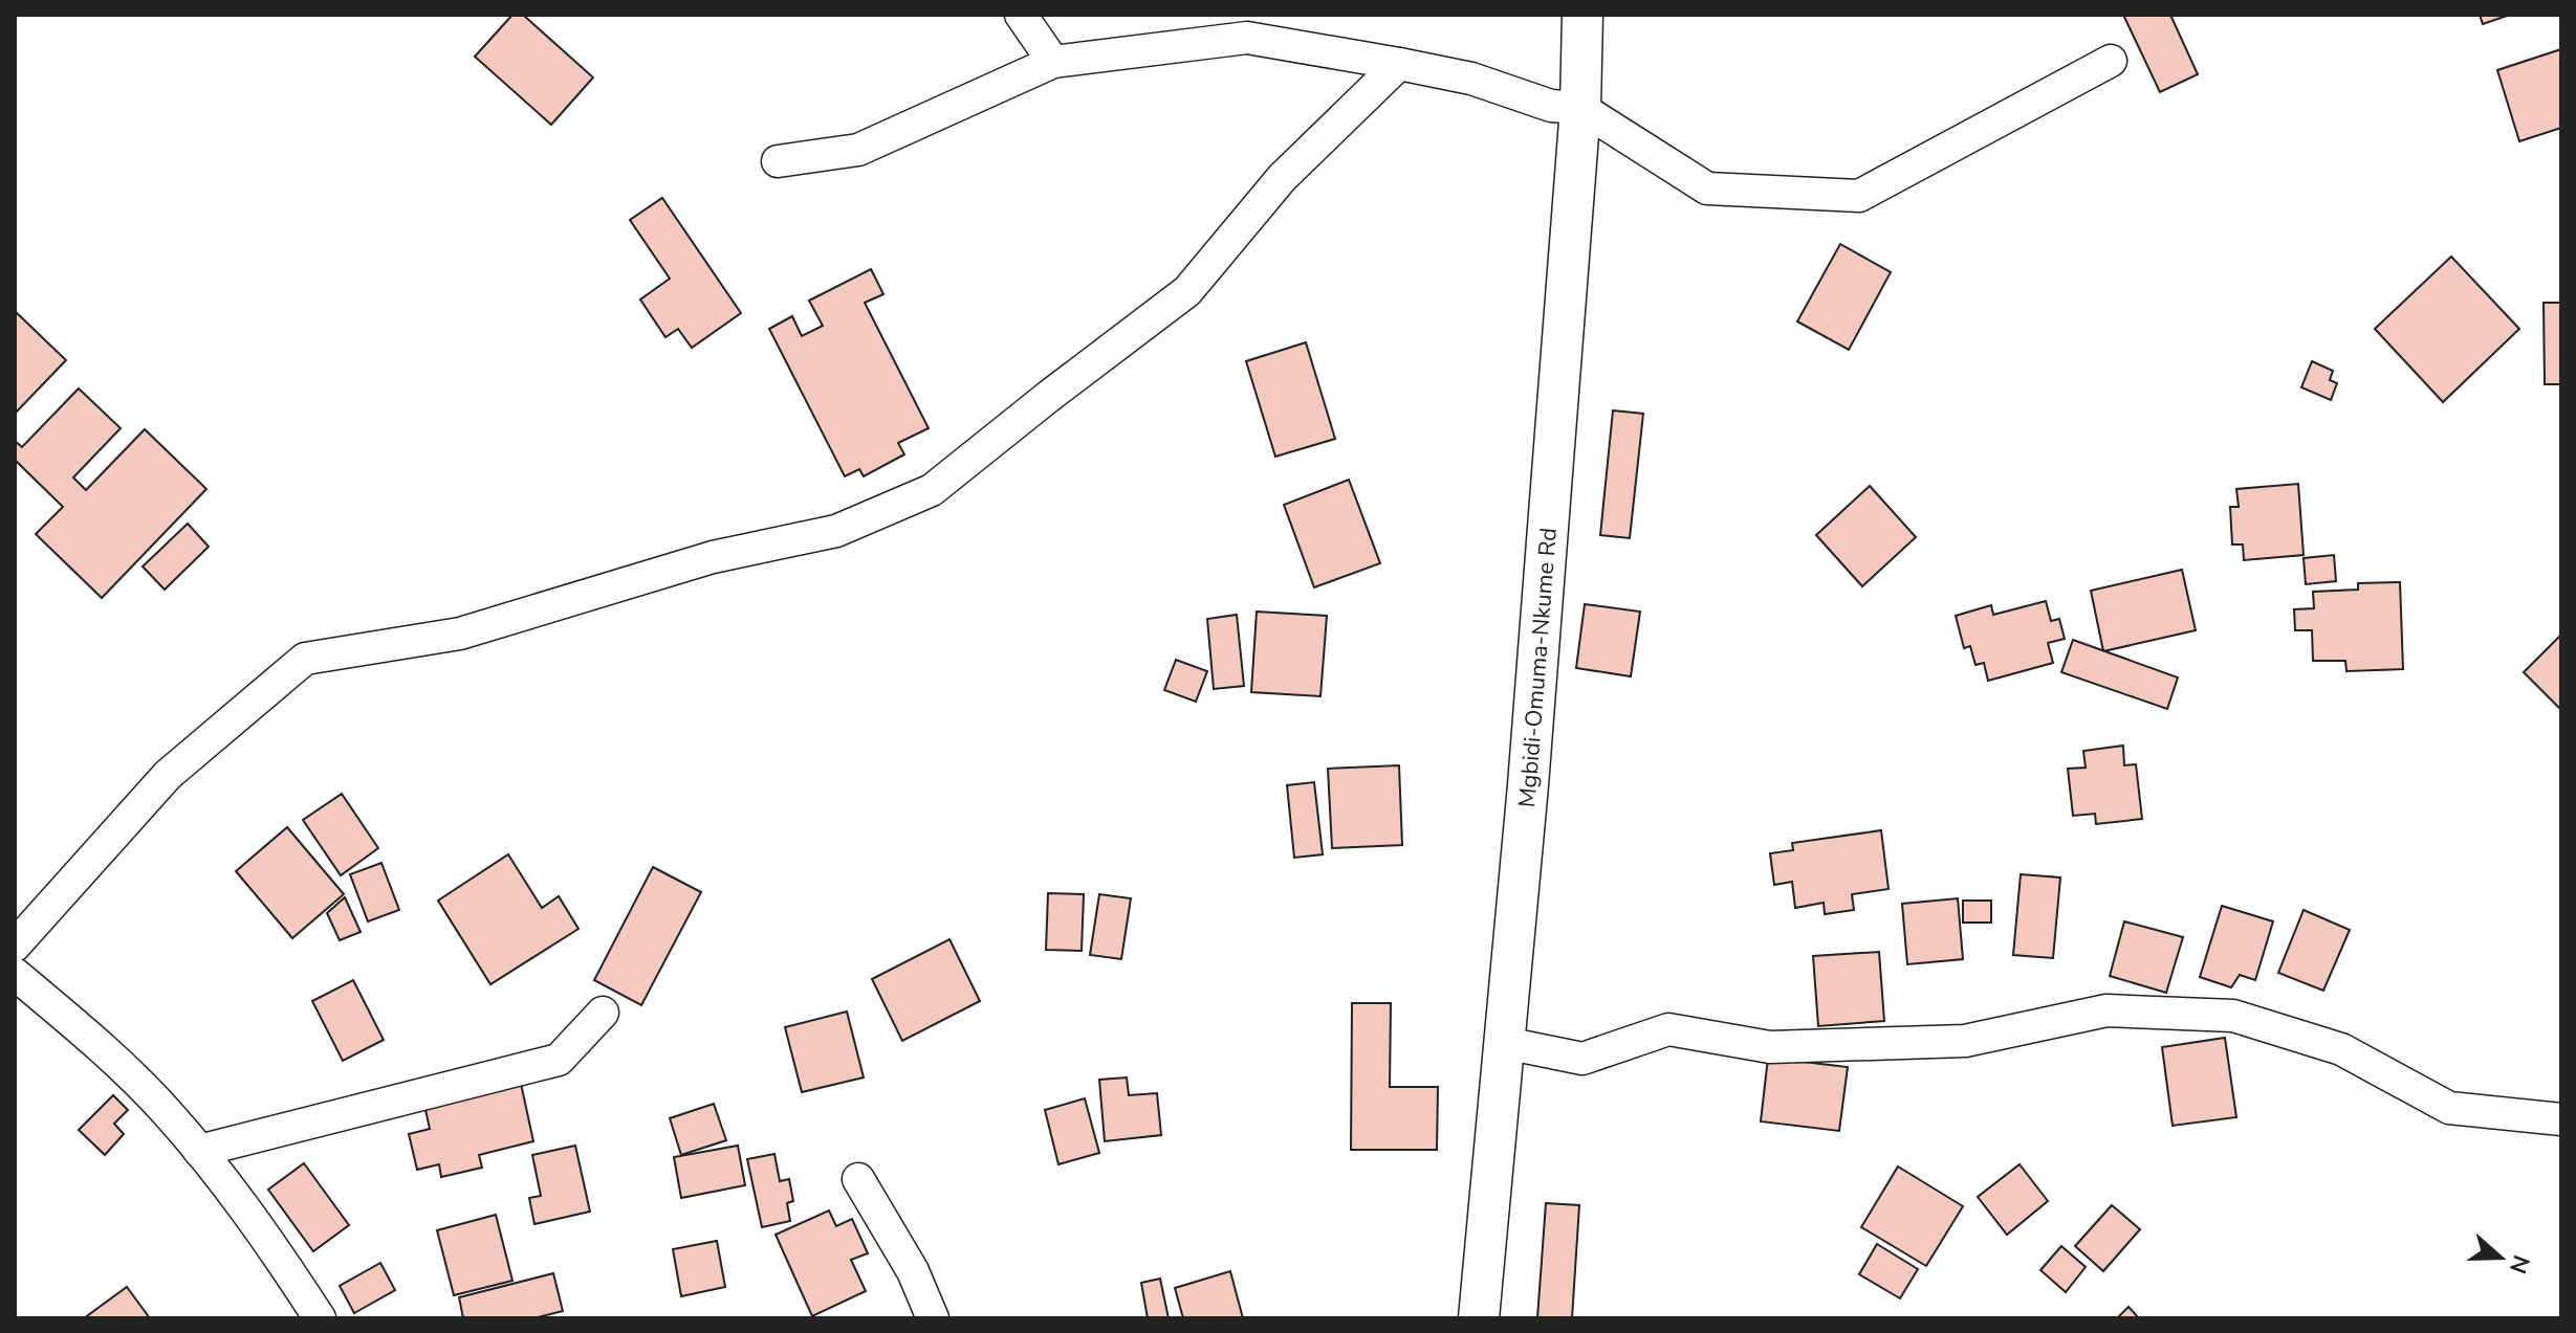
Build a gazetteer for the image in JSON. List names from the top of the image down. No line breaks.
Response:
{"streets":{"street":["Mgbidi-Omuma-Nkume Rd"]},"north":"right"}
